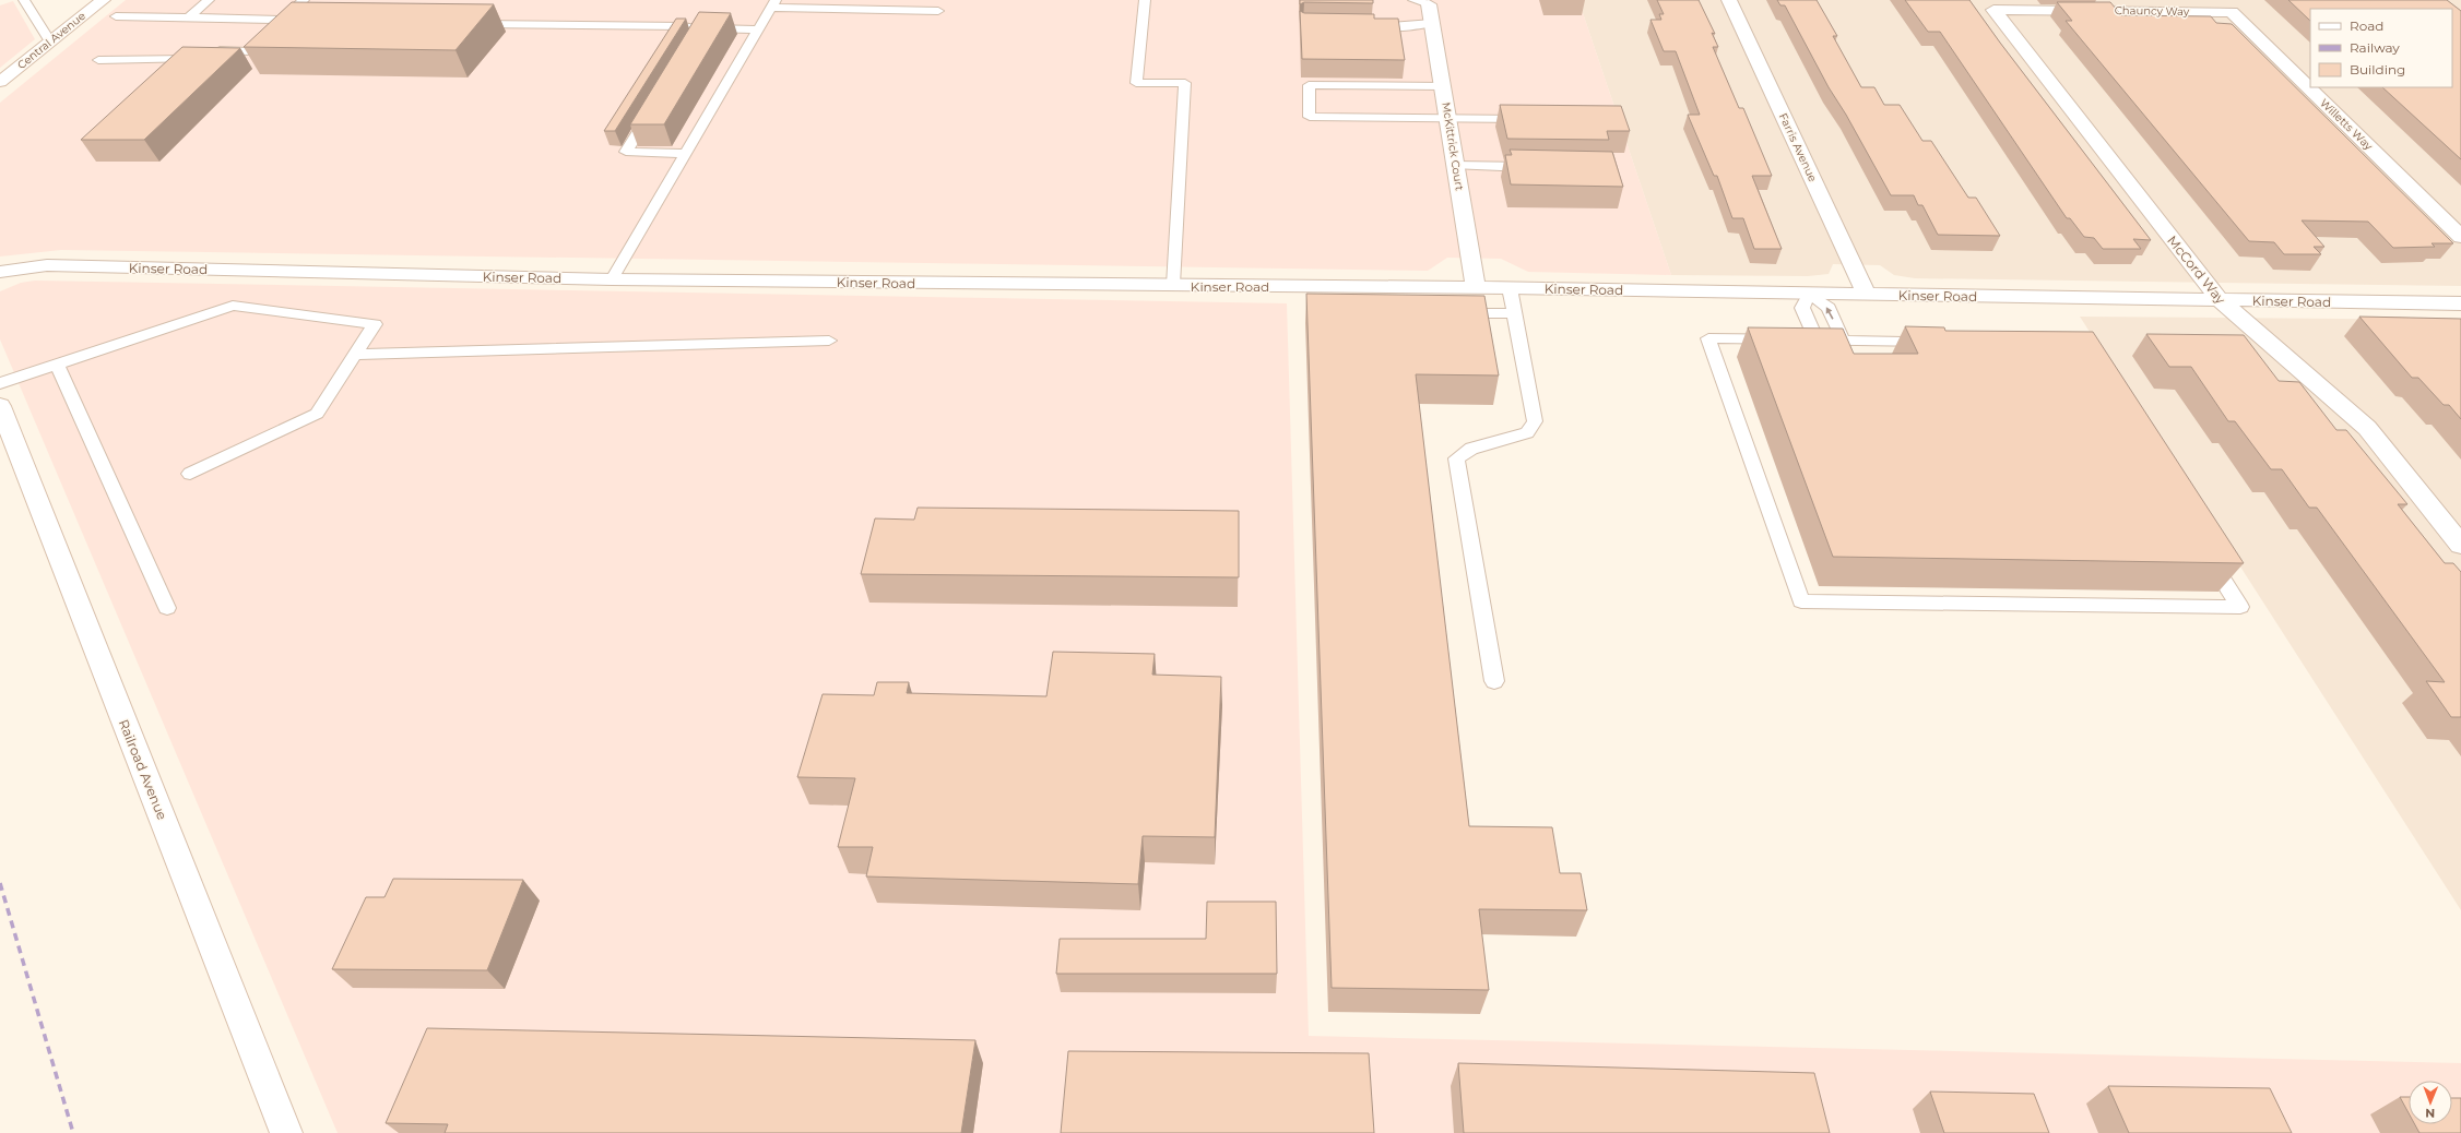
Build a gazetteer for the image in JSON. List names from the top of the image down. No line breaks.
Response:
{"streets":{"street":["Chauncy Way","Central Avenue","Willetts Way","McKittrick Court","Farris Avenue","Kinser Road","McCord Way","Railroad Avenue"]},"crossings":[["Chauncy Way","Willetts Way"],["Chauncy Way","McCord Way"],["McKittrick Court","Kinser Road"],["Farris Avenue","Kinser Road"],["Kinser Road","McCord Way"]],"legend":["Road","Railway","Building"],"north":"bottom"}
